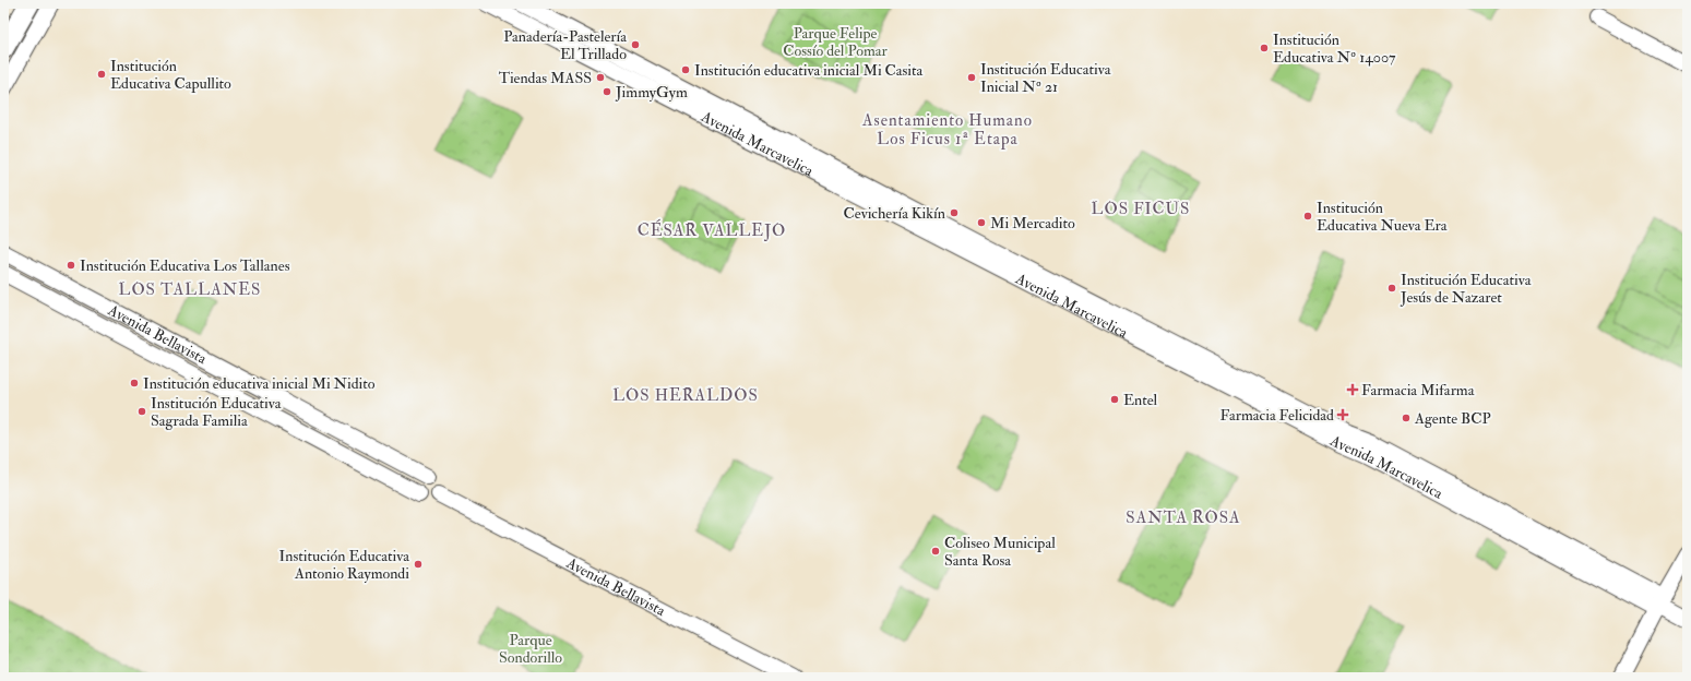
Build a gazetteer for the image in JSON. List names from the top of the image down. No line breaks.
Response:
{"streets":{"street":["Avenida Marcavelica","Avenida Bellavista"]},"districts":["Asentamiento Humano Los Ficus 1ª Etapa","LOS FICUS","CÉSAR VALLEJO","LOS TALLANES","LOS HERALDOS","SANTA ROSA"],"parks":["Parque Felipe Cossío del Pomar","Parque Sondorillo"],"places":{"other":["Panadería-Pastelería El Trillado","Institución Educativa Nº 14007","Institución educativa inicial Mi Casita","Institución Educativa Capullito","Tiendas MASS","Institución Educativa Inicial Nº 21","JimmyGym","Cevichería Kikín","Institución Educativa Nueva Era","Mi Mercadito","Institución Educativa Los Tallanes","Institución Educativa Jesús de Nazaret","Institución educativa inicial Mi Nidito","Entel","Institución Educativa Sagrada Familia","Agente BCP","Coliseo Municipal Santa Rosa","Institución Educativa Antonio Raymondi"],"health":["Farmacia Mifarma","Farmacia Felicidad"]}}
